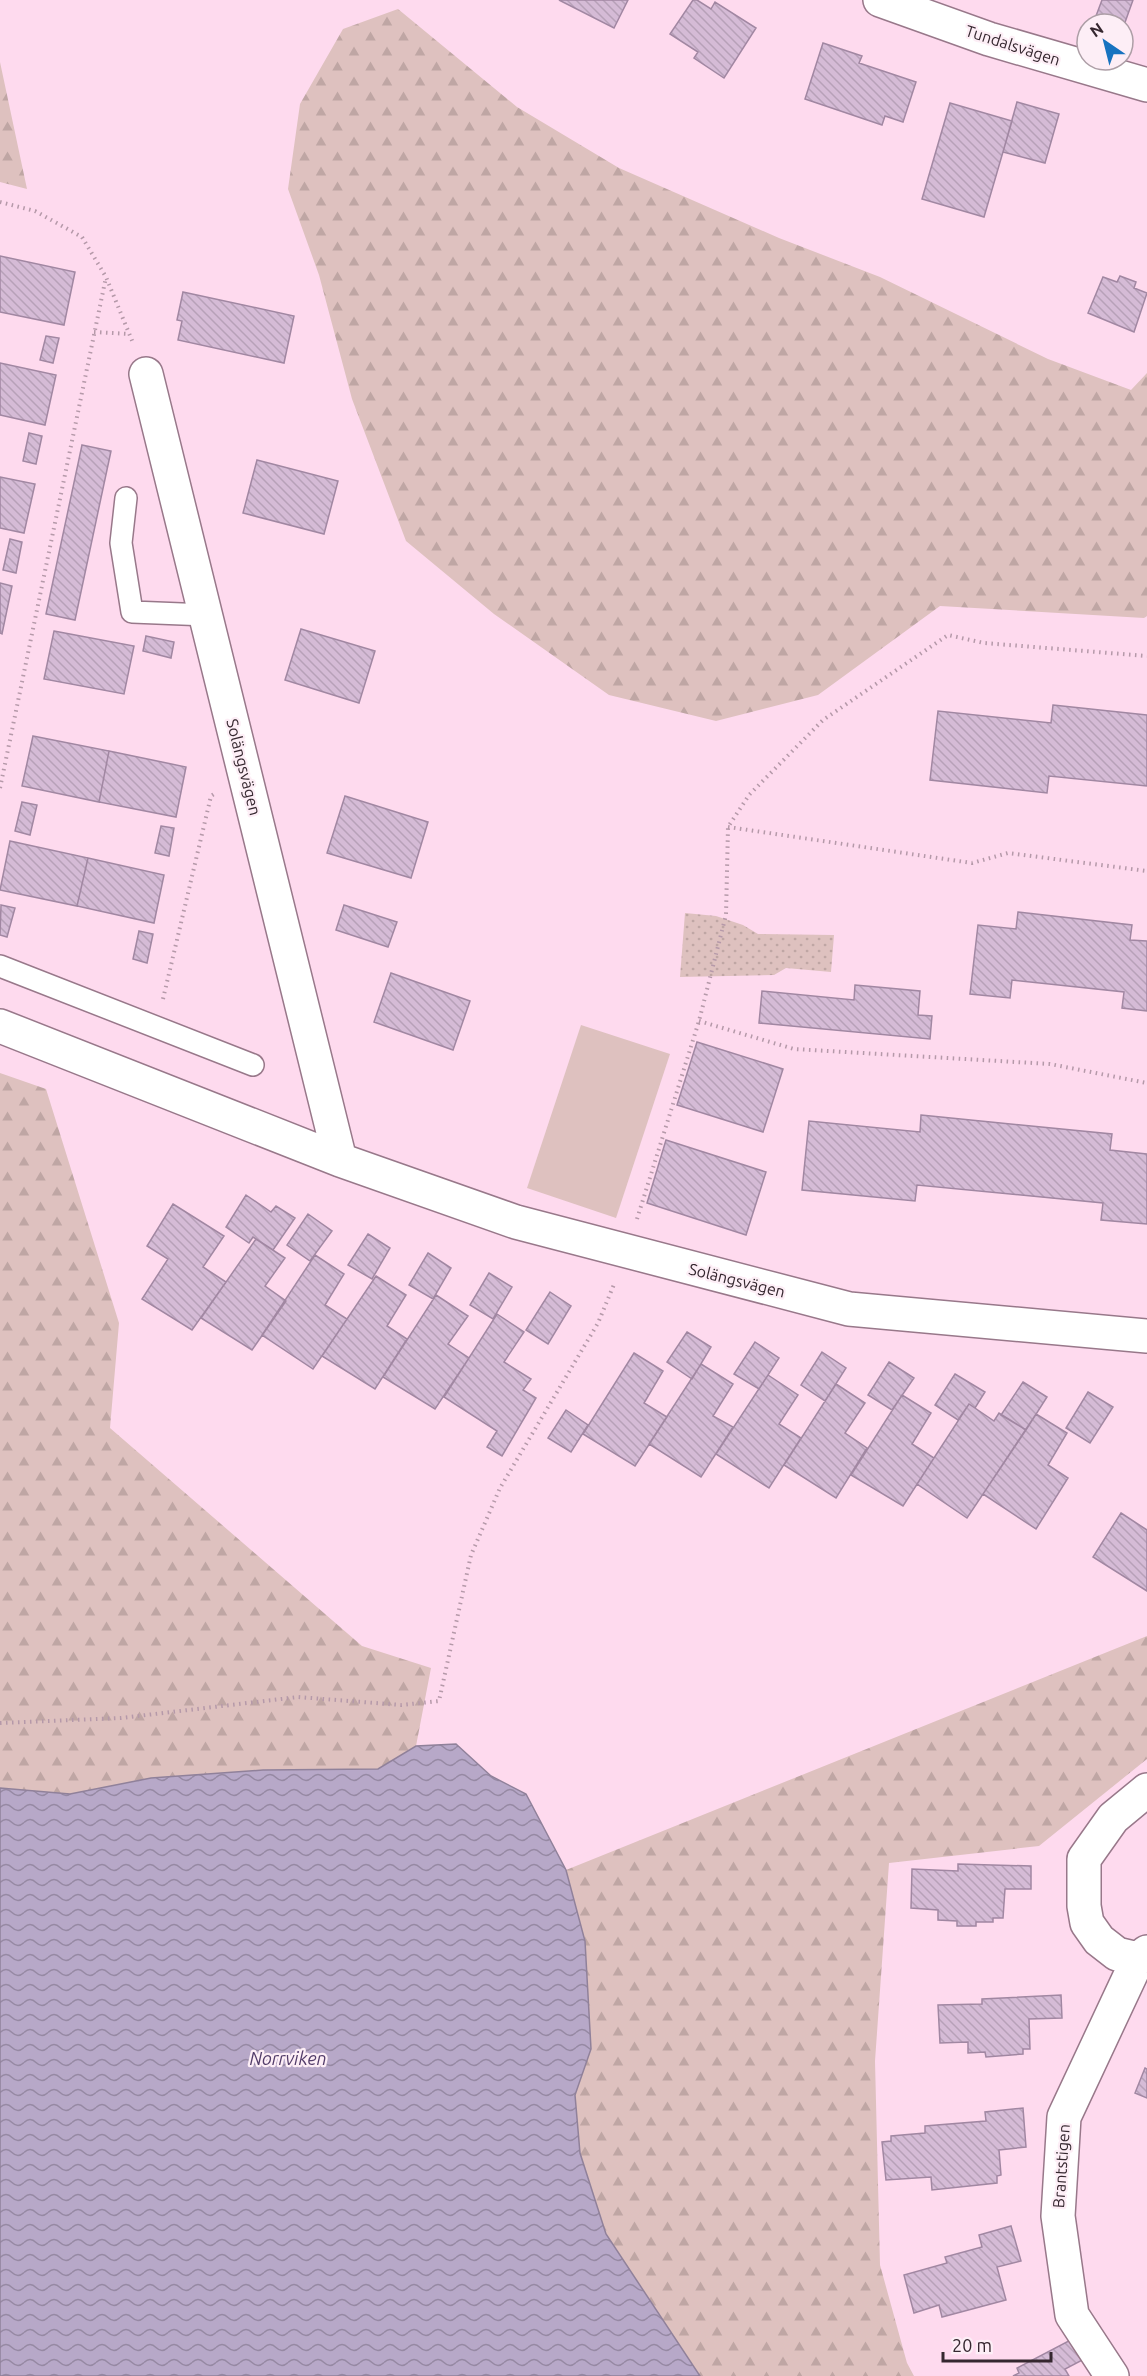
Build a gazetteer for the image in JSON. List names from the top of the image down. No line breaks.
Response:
{"streets":{"street":["Tundalsvägen","Solängsvägen","Brantstigen"]},"water":["Norrviken"],"scale_bar":"20 m","north":"top left"}
